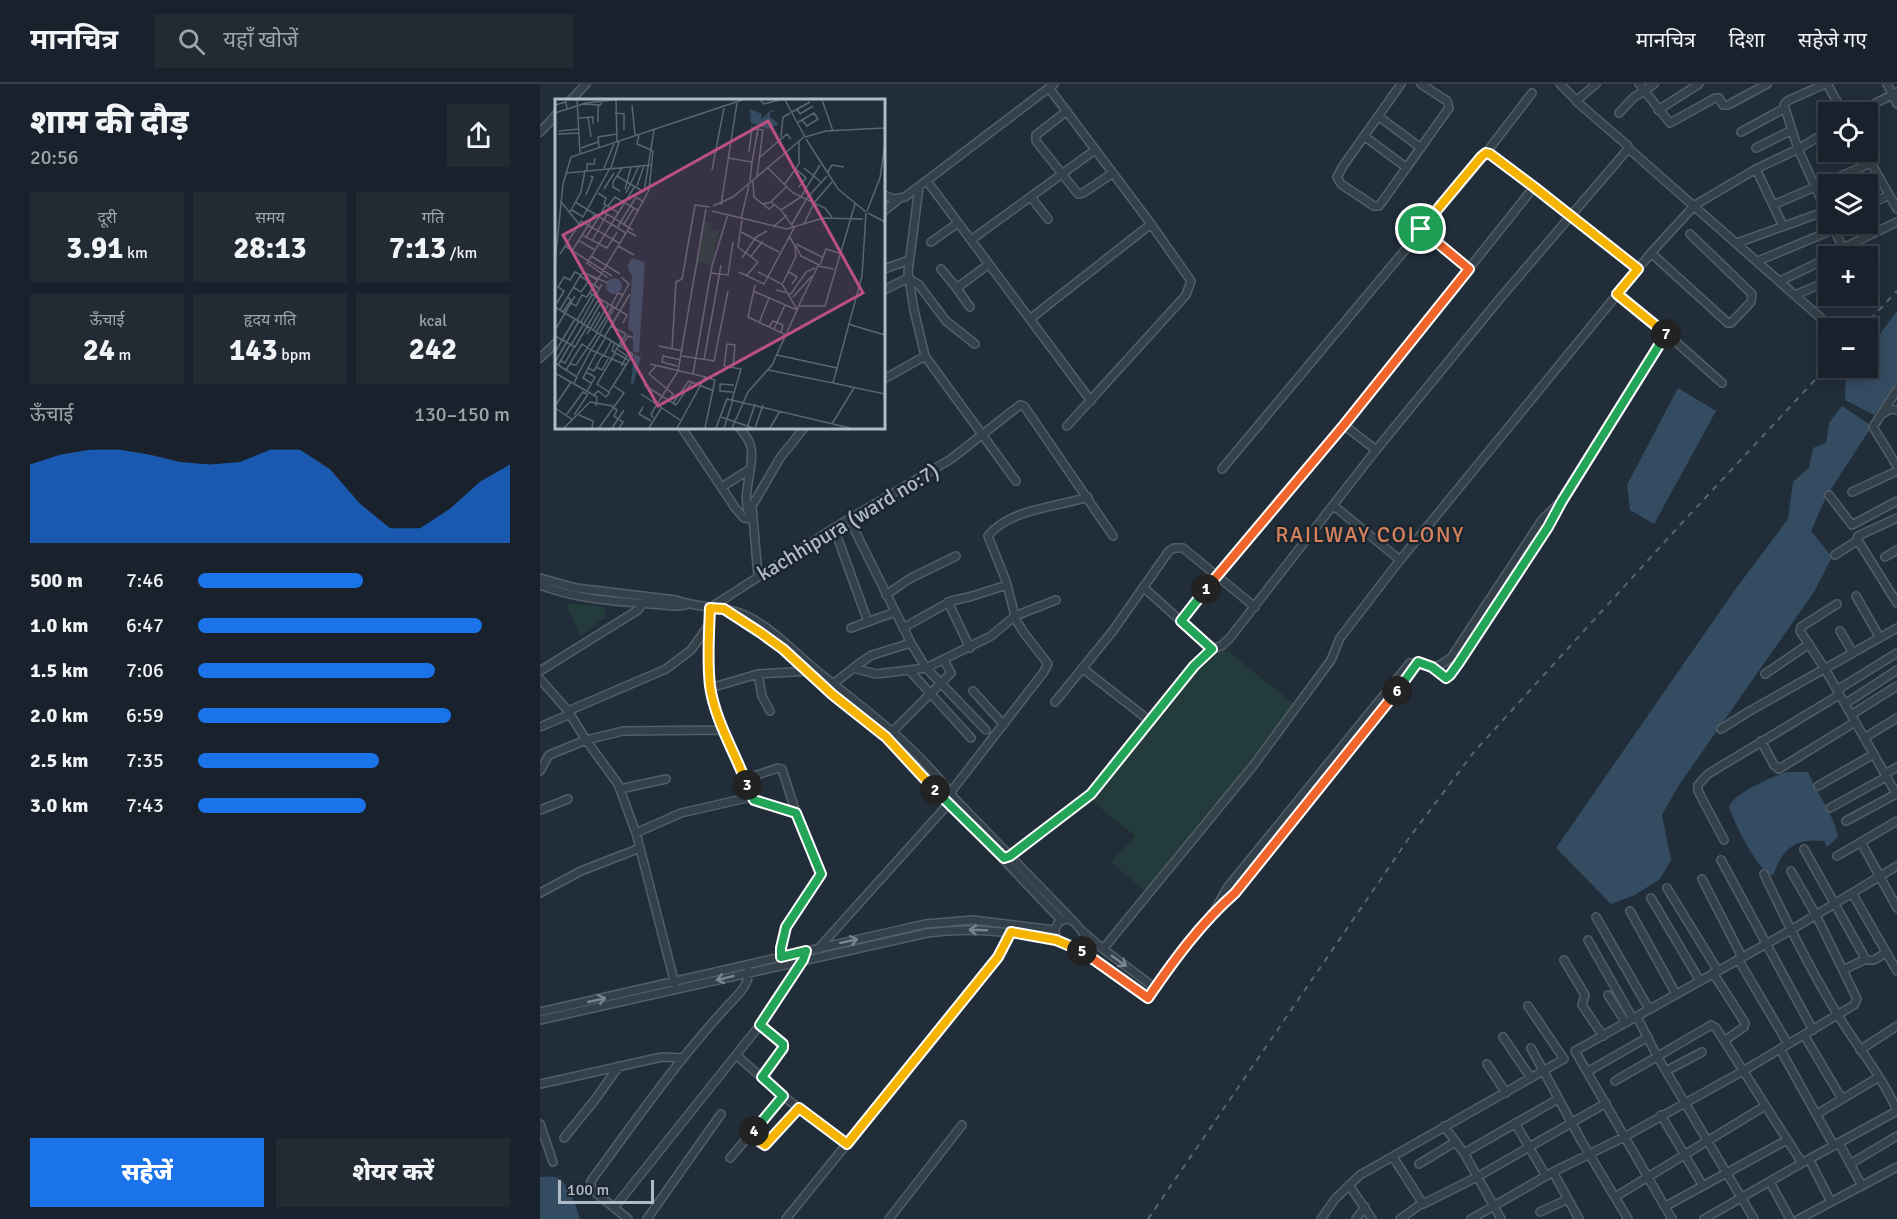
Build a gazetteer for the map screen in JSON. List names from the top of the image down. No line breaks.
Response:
{"streets":{"street":["kachhipura (ward no:7)"]},"districts":["RAILWAY COLONY"],"scale_bar":"100 m","page":{"header":"मानचित्र","search":"यहाँ खोजें","nav":["मानचित्र","दिशा","सहेजे गए"],"heading":["शाम की दौड़","20:56"],"map_buttons":["+","−"],"stats":[["दूरी","3.91 km"],["समय","28:13"],["गति","7:13 /km"],["ऊँचाई","24 m"],["हृदय गति","143 bpm"],["kcal","242"]],"pins":["7","1","6","3","2","5","4"],"chart":["ऊँचाई","130–150 m"],"list":[{"name":"500 m","note":"7:46"},{"name":"1.0 km","note":"6:47"},{"name":"1.5 km","note":"7:06"},{"name":"2.0 km","note":"6:59"},{"name":"2.5 km","note":"7:35"},{"name":"3.0 km","note":"7:43"}],"buttons":["सहेजें","शेयर करें"],"scale":"100 m"}}
